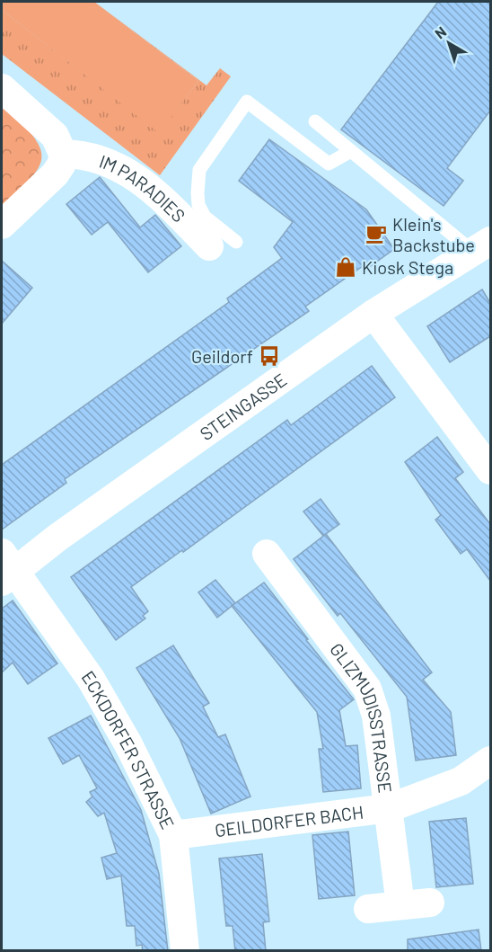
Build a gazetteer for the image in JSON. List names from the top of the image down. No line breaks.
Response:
{"streets":{"street":["IM PARADIES","STEINGASSE","GLIZMUDISSTRASSE","ECKDORFER STRASSE","GEILDORFER BACH"]},"crossings":[["STEINGASSE","ECKDORFER STRASSE"],["GLIZMUDISSTRASSE","GEILDORFER BACH"],["ECKDORFER STRASSE","GEILDORFER BACH"]],"places":{"cafe":["Klein's Backstube"],"shop":["Kiosk Stega"],"bus stop":["Geildorf"]},"north":"top left"}
